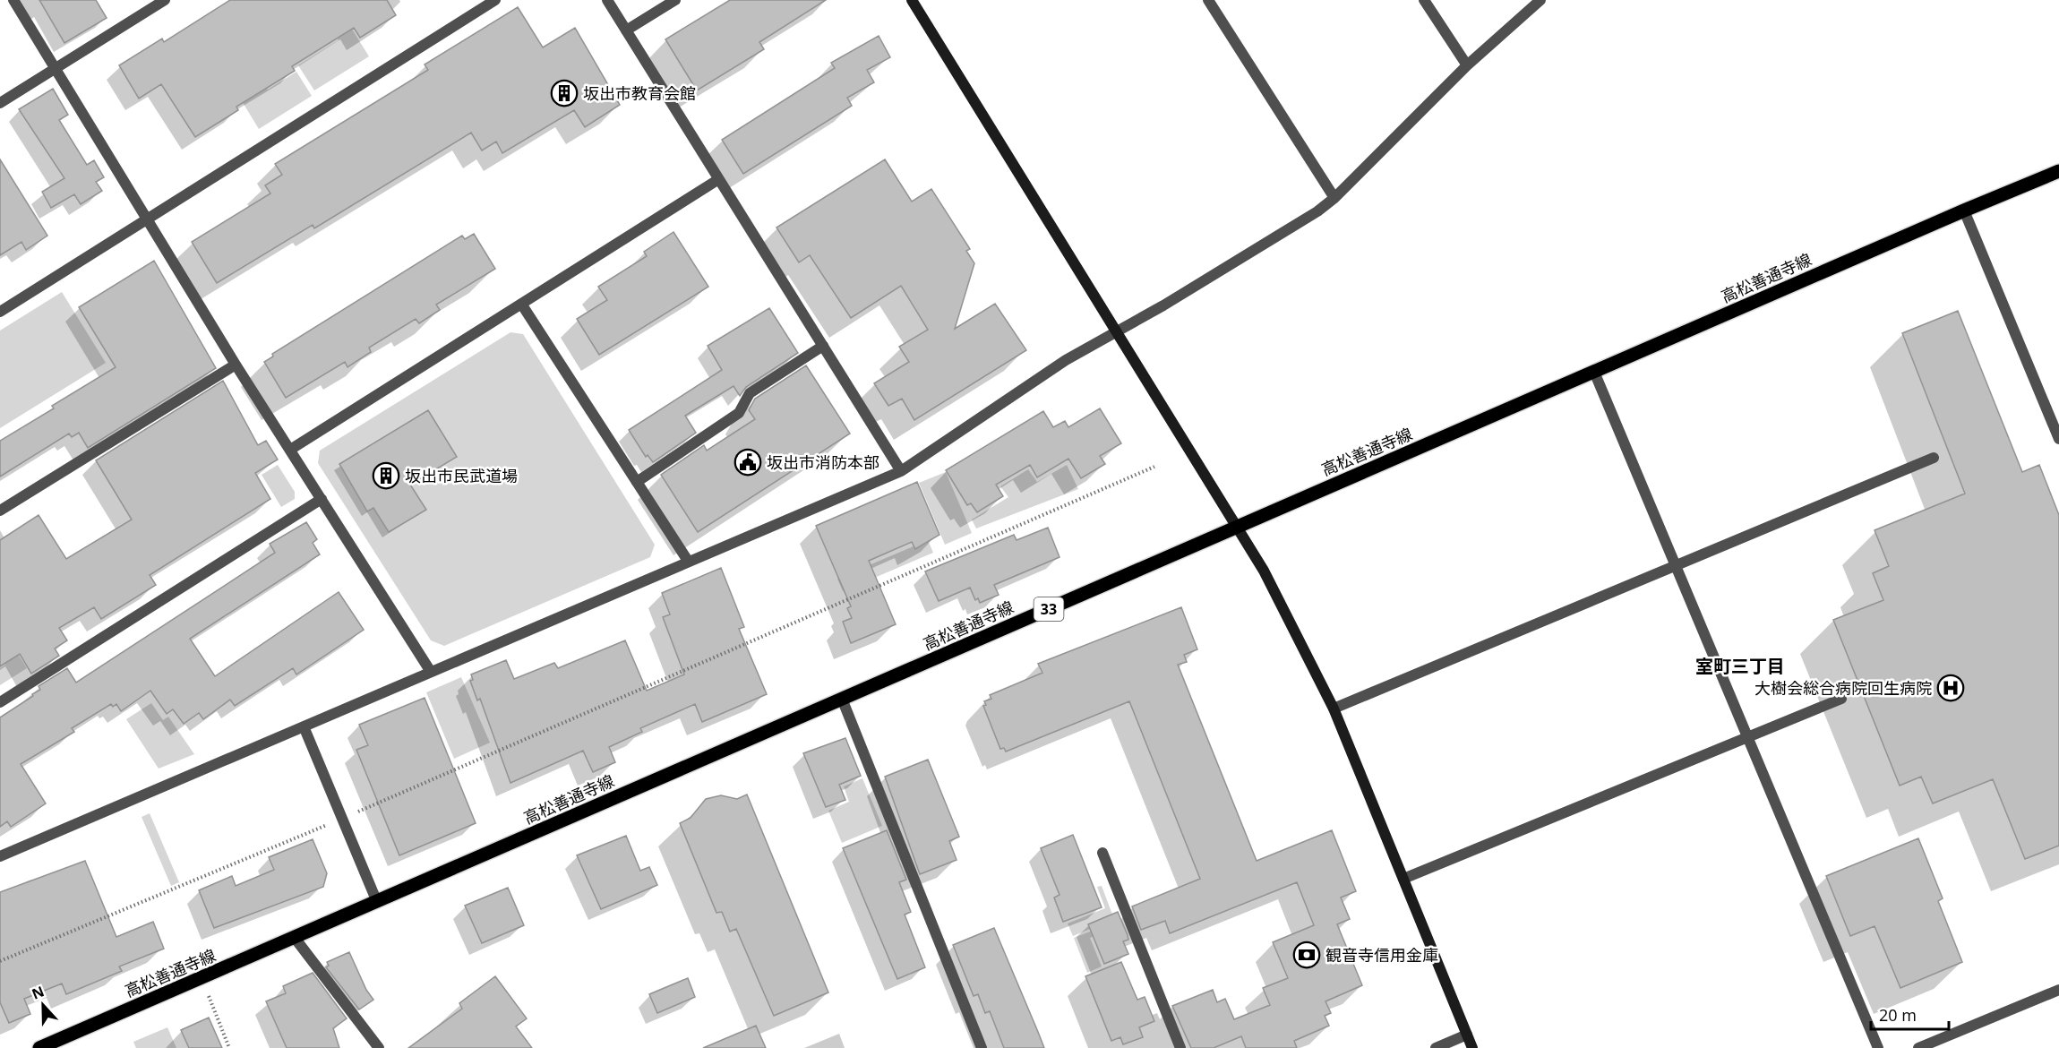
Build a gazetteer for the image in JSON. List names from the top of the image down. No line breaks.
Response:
{"streets":{"main road":["高松善通寺線","33"]},"districts":["室町三丁目"],"places":{"building":["坂出市教育会館","坂出市民武道場"],"public building":["坂出市消防本部"],"hospital":["大樹会総合病院回生病院"],"bank":["観音寺信用金庫"]},"scale_bar":"20 m","north":"top"}
